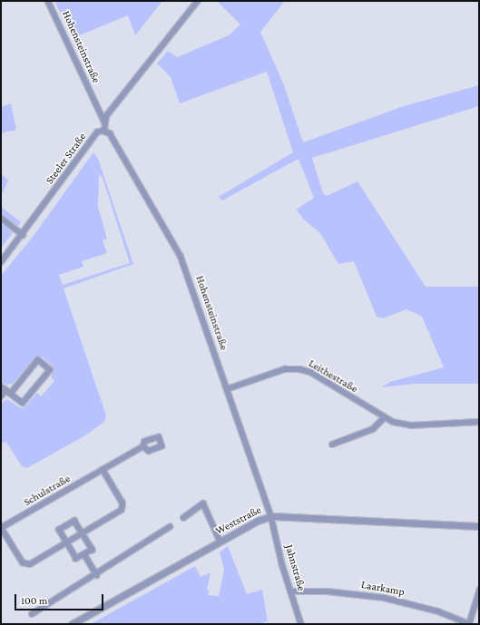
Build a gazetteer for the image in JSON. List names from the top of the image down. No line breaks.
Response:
{"streets":{"street":["Hohensteinstraße","Steeler Straße","Leithestraße","Schulstraße","Weststraße","Jahnstraße","Laarkamp"]},"crossings":[["Hohensteinstraße","Steeler Straße"],["Hohensteinstraße","Leithestraße"],["Hohensteinstraße","Weststraße"],["Hohensteinstraße","Jahnstraße"],["Weststraße","Jahnstraße"],["Jahnstraße","Laarkamp"]],"scale_bar":"100 m"}
